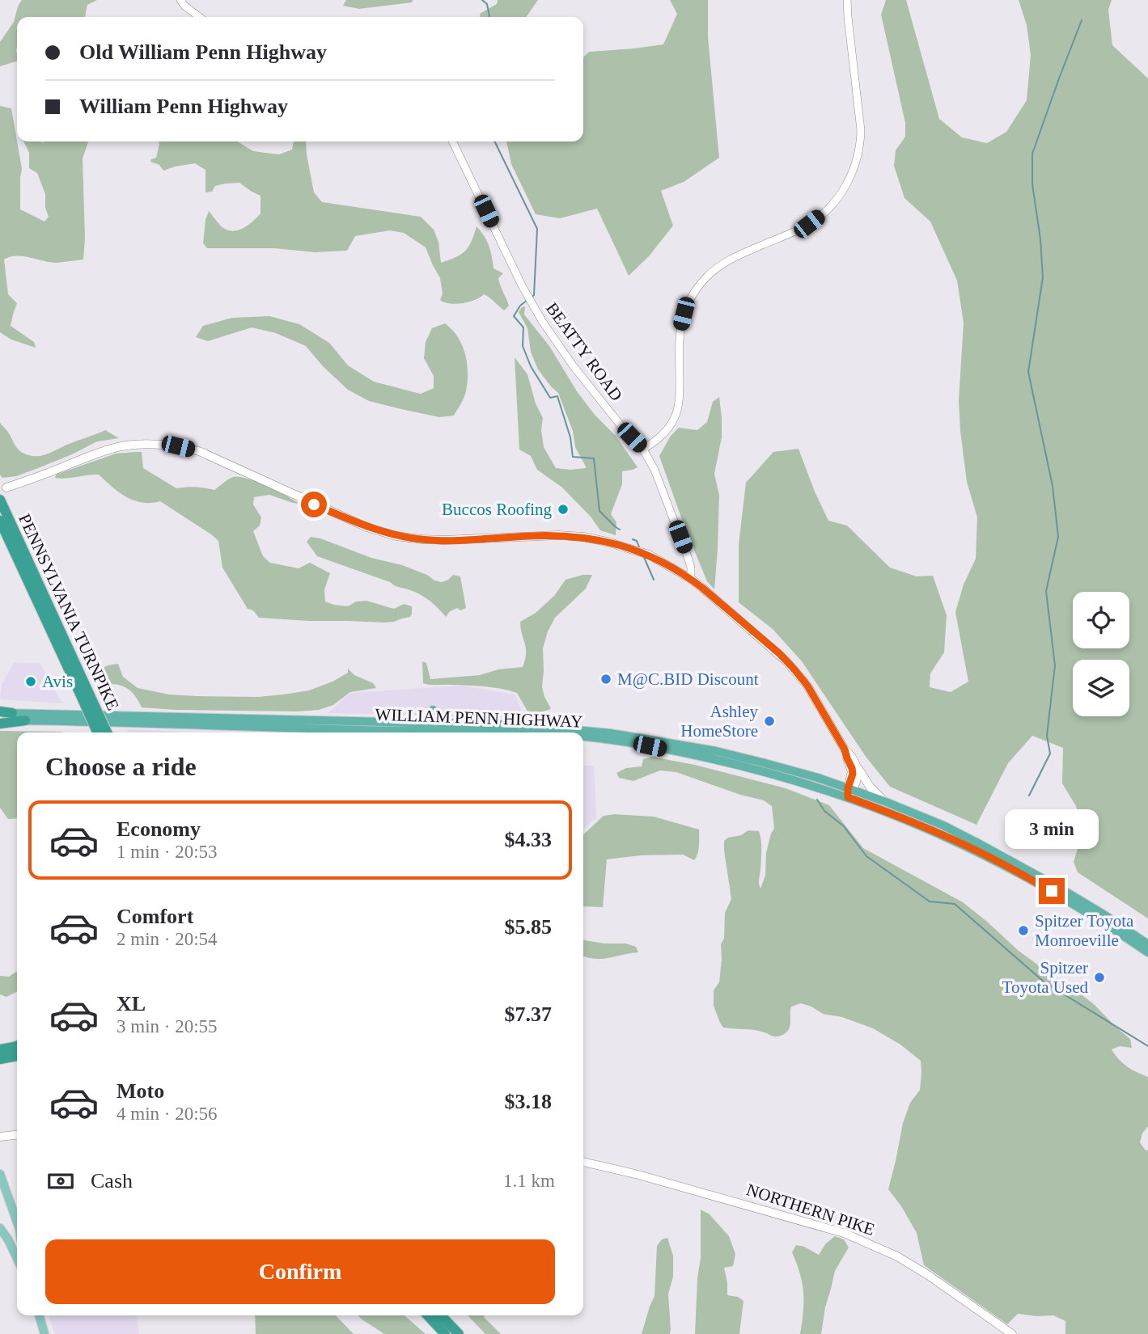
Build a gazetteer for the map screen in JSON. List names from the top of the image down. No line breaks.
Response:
{"streets":{"highway":["PENNSYLVANIA TURNPIKE","WILLIAM PENN HIGHWAY"],"main road":["NORTHERN PIKE"],"street":["BEATTY ROAD"]},"places":["Buccos Roofing","M@C.BID Discount","Avis","Ashley HomeStore","Spitzer Toyota Monroeville","Spitzer Toyota Used"],"page":{"banner":["Old William Penn Highway","William Penn Highway"],"heading":"Choose a ride","list":[{"name":"Economy","note":"1 min · 20:53","value":"$4.33"},{"name":"Comfort","note":"2 min · 20:54","value":"$5.85"},{"name":"XL","note":"3 min · 20:55","value":"$7.37"},{"name":"Moto","note":"4 min · 20:56","value":"$3.18"}],"bubble":"3 min","pay":["Cash","1.1 km"],"buttons":"Confirm"}}
